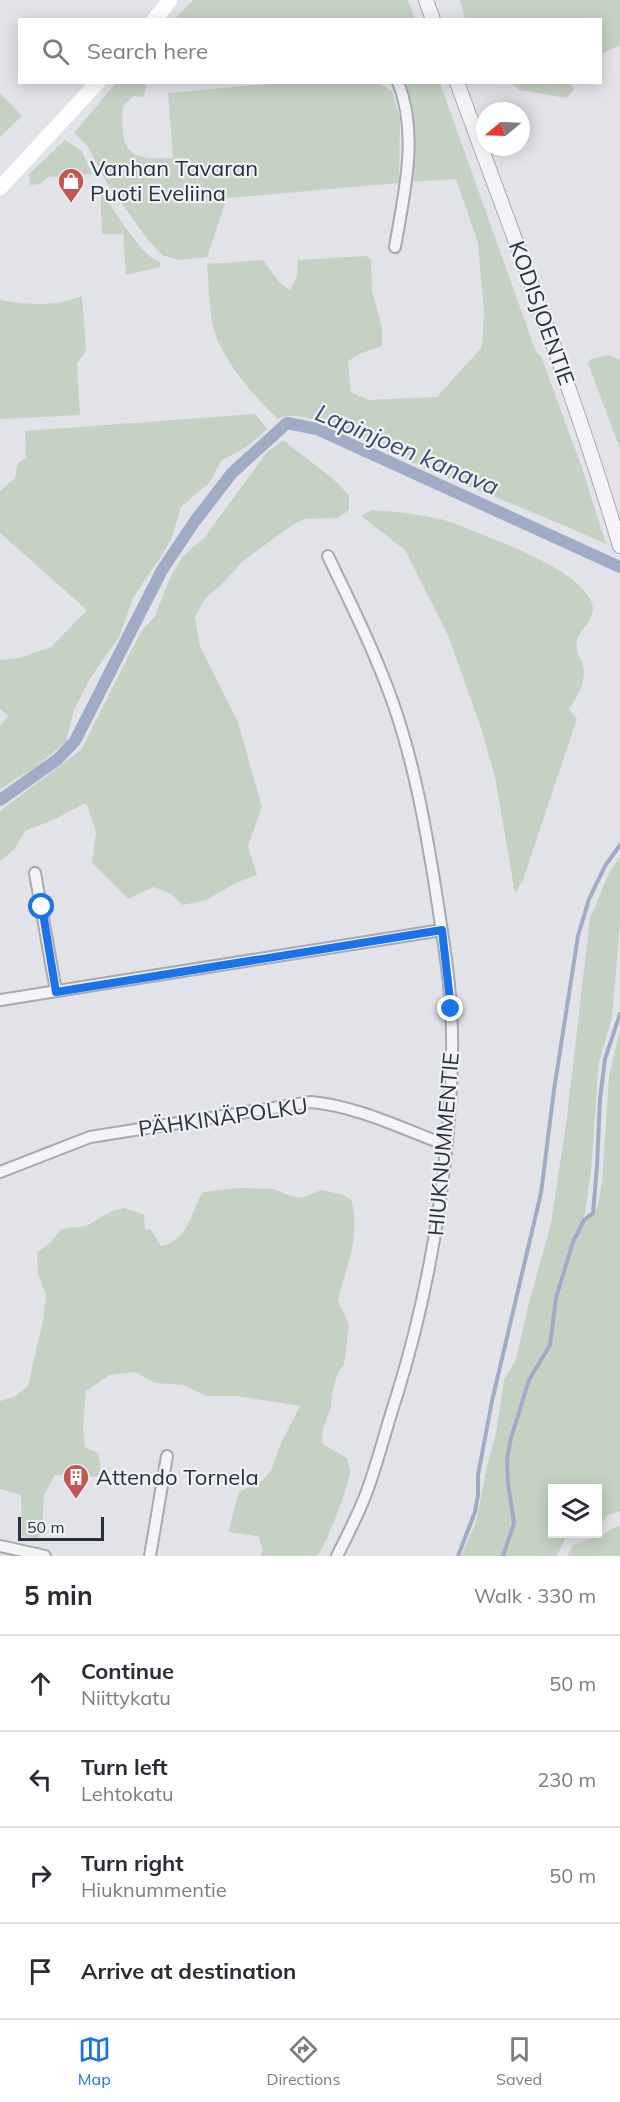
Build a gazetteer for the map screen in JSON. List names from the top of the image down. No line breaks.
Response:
{"streets":{"street":["KODISJOENTIE","PÄHKINÄPOLKU","HIUKNUMMENTIE"]},"crossings":[["PÄHKINÄPOLKU","HIUKNUMMENTIE"]],"water":["Lapinjoen kanava"],"places":{"shop":["Vanhan Tavaran Puoti Eveliina"],"building":["Attendo Tornela"]},"scale_bar":"50 m","north":"left","page":{"search":"Search here","scale":"50 m","heading":["5 min","Walk · 330 m"],"list":[["Continue","Niittykatu","50 m"],["Turn left","Lehtokatu","230 m"],["Turn right","Hiuknummentie","50 m"],"Arrive at destination"],"nav":["Map","Directions","Saved"]}}
